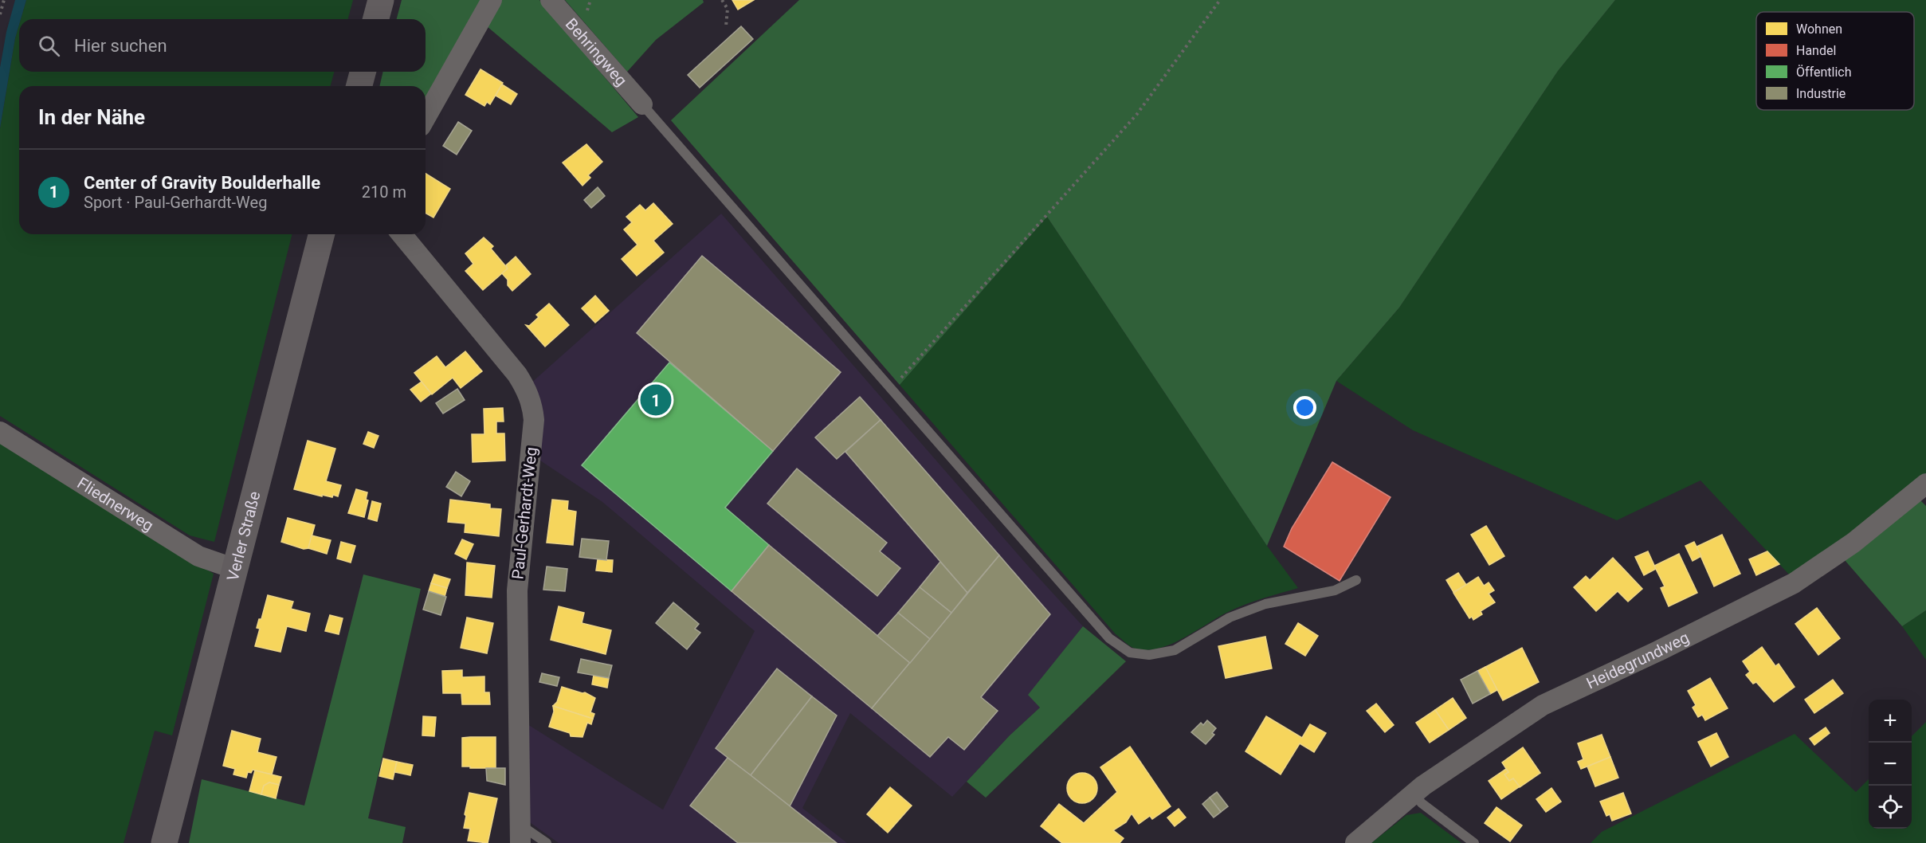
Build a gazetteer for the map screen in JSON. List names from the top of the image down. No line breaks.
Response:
{"streets":{"main road":["Verler Straße"],"street":["Behringweg","Fliednerweg","Paul-Gerhardt-Weg","Heidegrundweg"]},"crossings":[["Fliednerweg","Verler Straße"]],"legend":["Wohnen","Handel","Öffentlich","Industrie"],"page":{"search":"Hier suchen","heading":"In der Nähe","list":[{"mark":"1","name":"Center of Gravity Boulderhalle","note":"Sport · Paul-Gerhardt-Weg","value":"210 m"}],"pins":"1","map_buttons":["+","−"]}}
